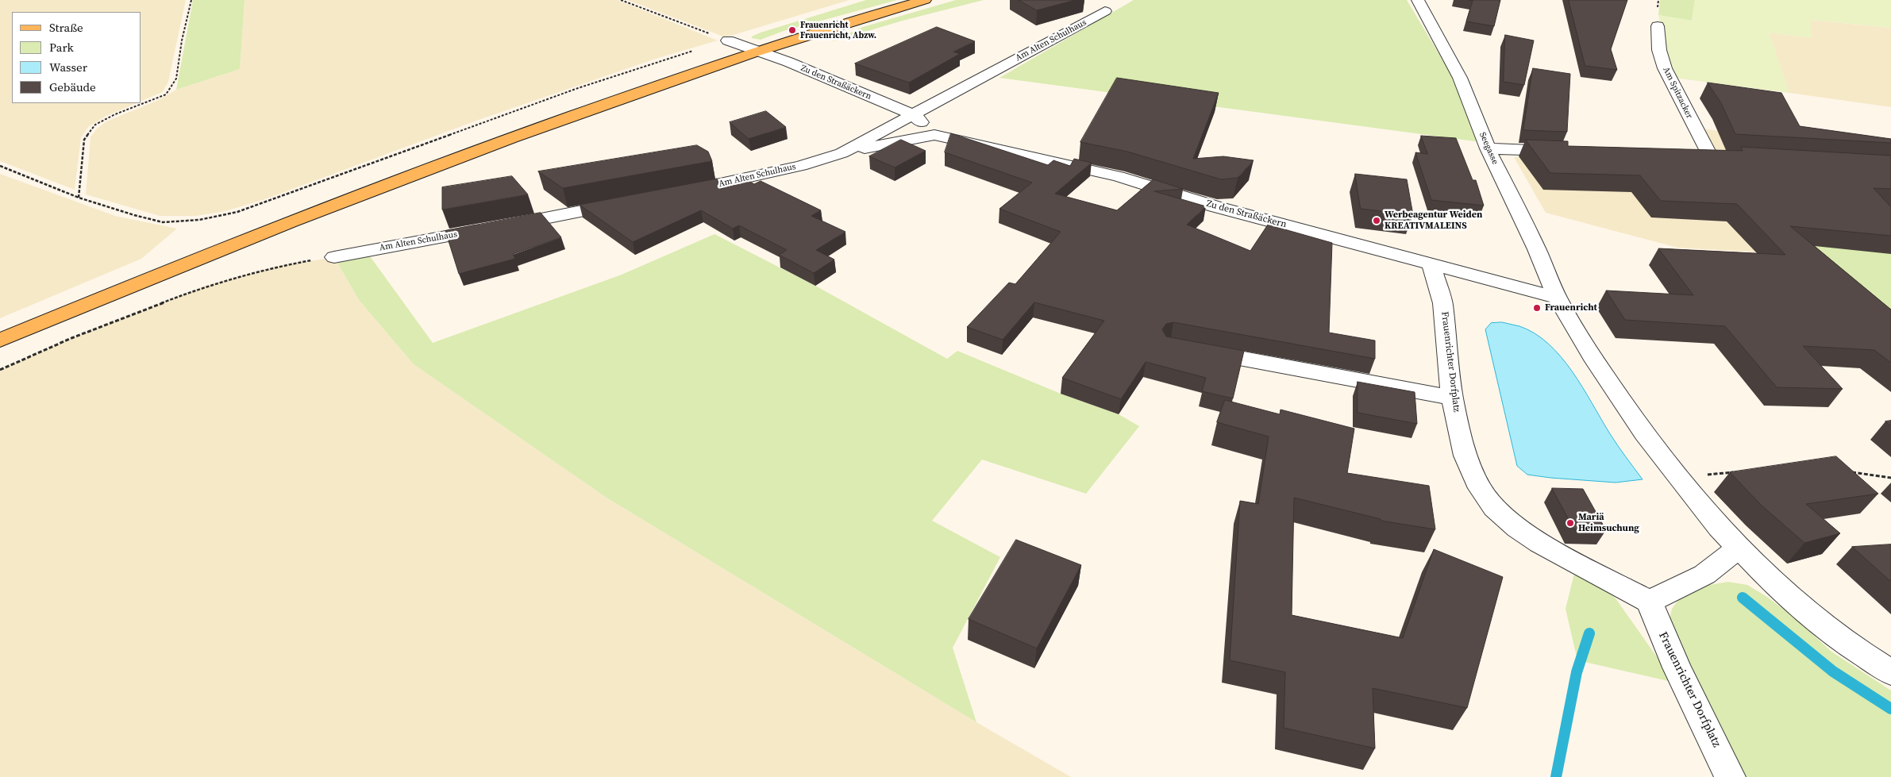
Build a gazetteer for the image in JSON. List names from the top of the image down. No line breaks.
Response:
{"streets":{"street":["Am Alten Schulhaus","Zu den Straßäckern","Am Spitzacker","Seegasse","Frauenrichter Dorfplatz"]},"crossings":[["Am Alten Schulhaus","Zu den Straßäckern"],["Zu den Straßäckern","Seegasse"],["Zu den Straßäckern","Frauenrichter Dorfplatz"]],"places":["Frauenricht Frauenricht, Abzw.","Werbeagentur Weiden KREATIVMALEINS","Frauenricht","Mariä Heimsuchung"],"legend":["Straße","Park","Wasser","Gebäude"]}
